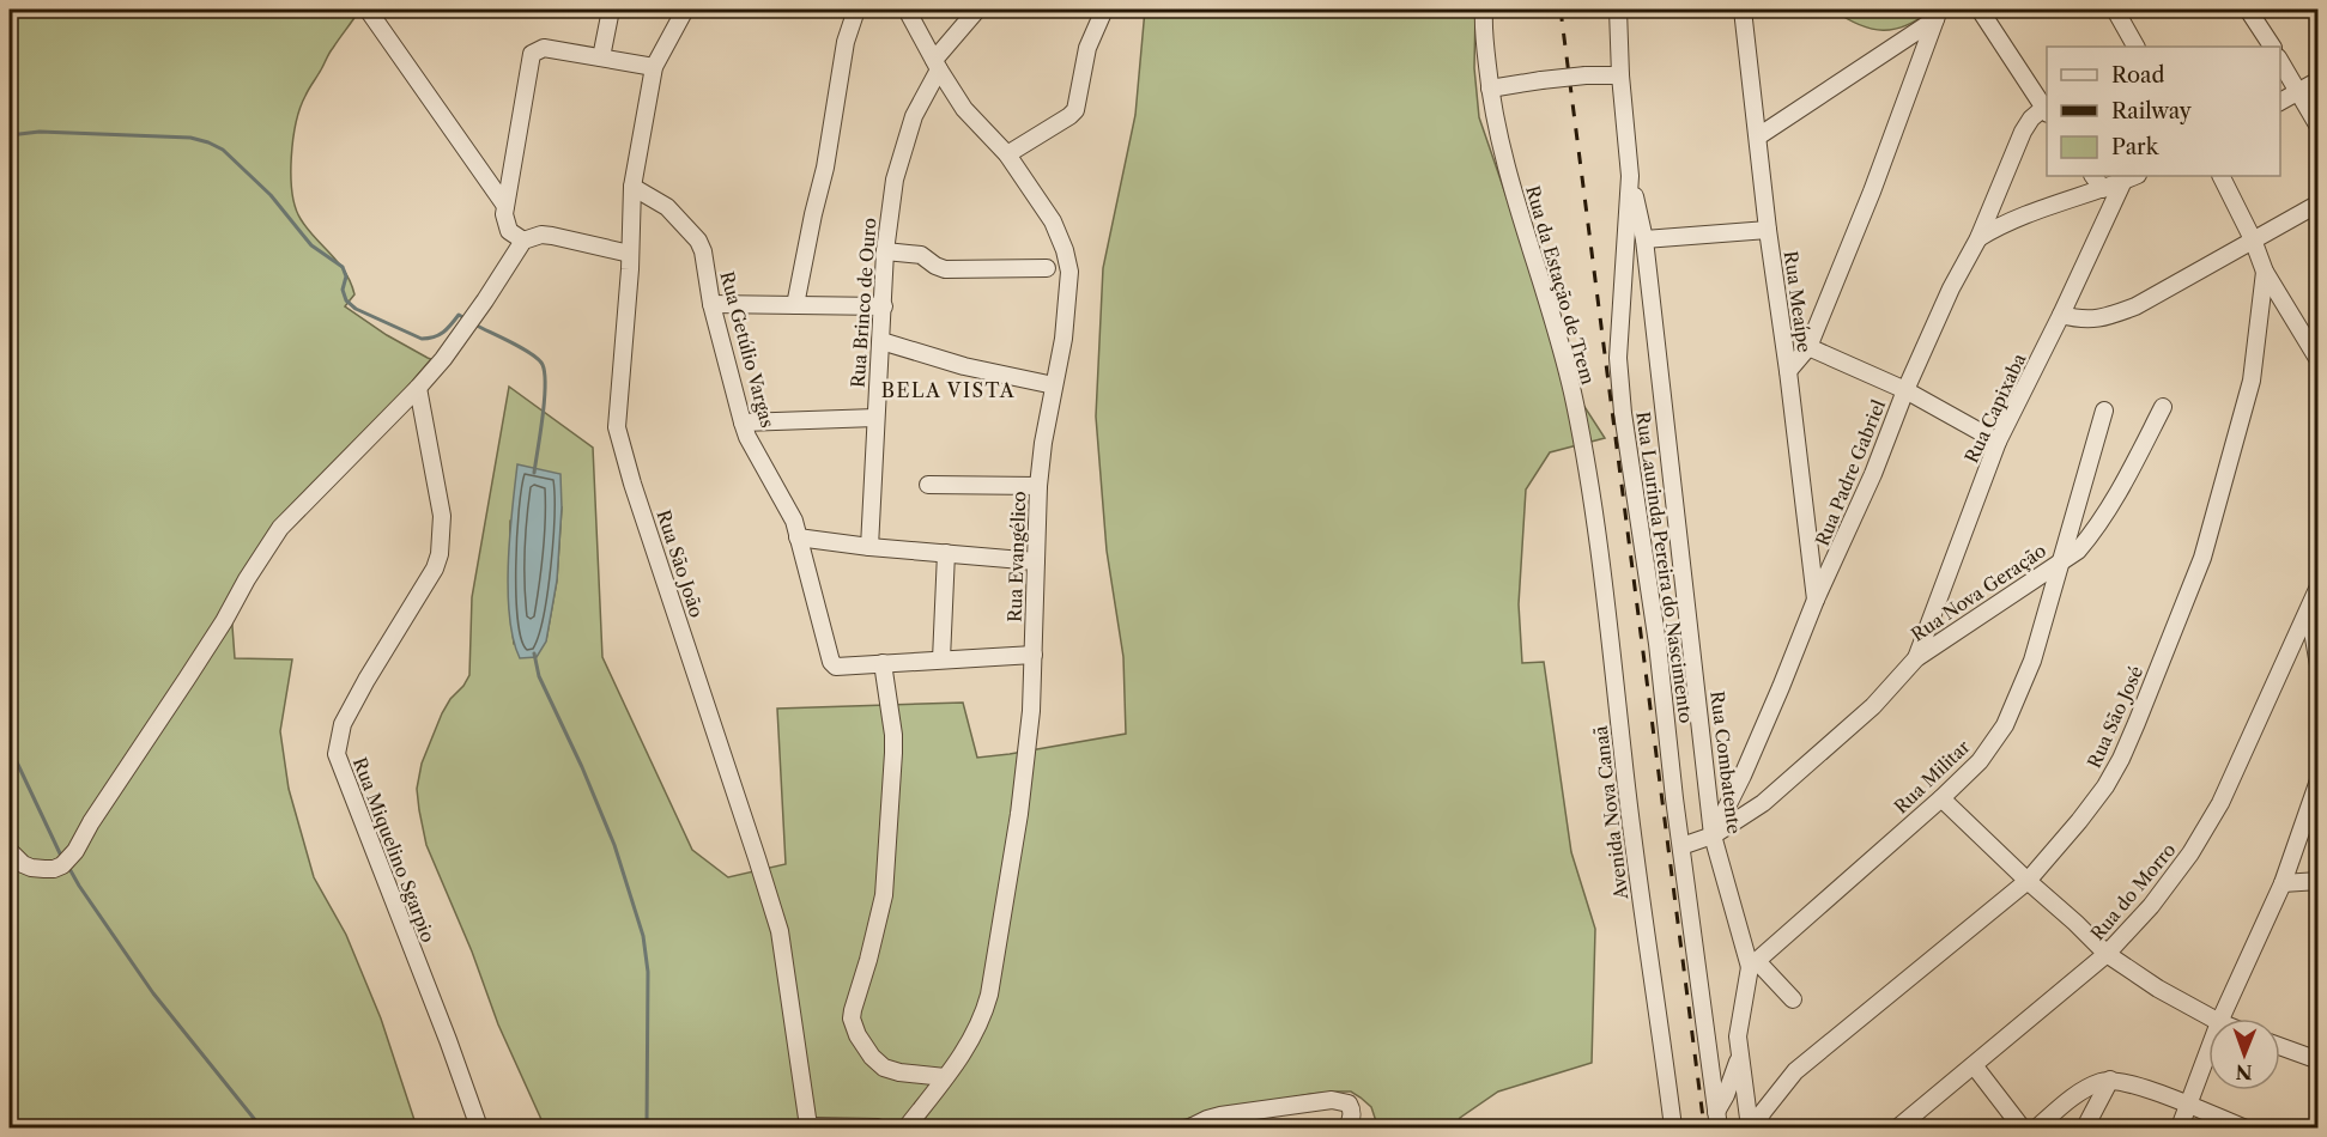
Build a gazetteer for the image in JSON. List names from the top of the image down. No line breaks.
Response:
{"streets":{"street":["Rua da Estação de Trem","Rua Meaípe","Rua Brinco de Ouro","Rua Getúlio Vargas","Rua Capixaba","Rua Padre Gabriel","Rua Evangélico","Rua São João","Rua Laurinda Pereira do Nascimento","Rua Nova Geração","Rua São José","Rua Combatente","Rua Militar","Avenida Nova Canaã","Rua Miquelino Sgarpio","Rua do Morro"]},"crossings":[["Rua da Estação de Trem","Avenida Nova Canaã"],["Rua Meaípe","Rua Padre Gabriel"],["Rua Brinco de Ouro","Rua Evangélico"],["Rua Getúlio Vargas","Rua São João"],["Rua Capixaba","Rua Nova Geração"],["Rua Padre Gabriel","Rua Nova Geração"],["Rua Padre Gabriel","Rua Combatente"],["Rua Laurinda Pereira do Nascimento","Rua Combatente"],["Rua Nova Geração","Rua Combatente"],["Rua Nova Geração","Rua Militar"],["Rua Combatente","Rua Militar"]],"districts":["BELA VISTA"],"legend":["Road","Railway","Park"],"north":"bottom"}
